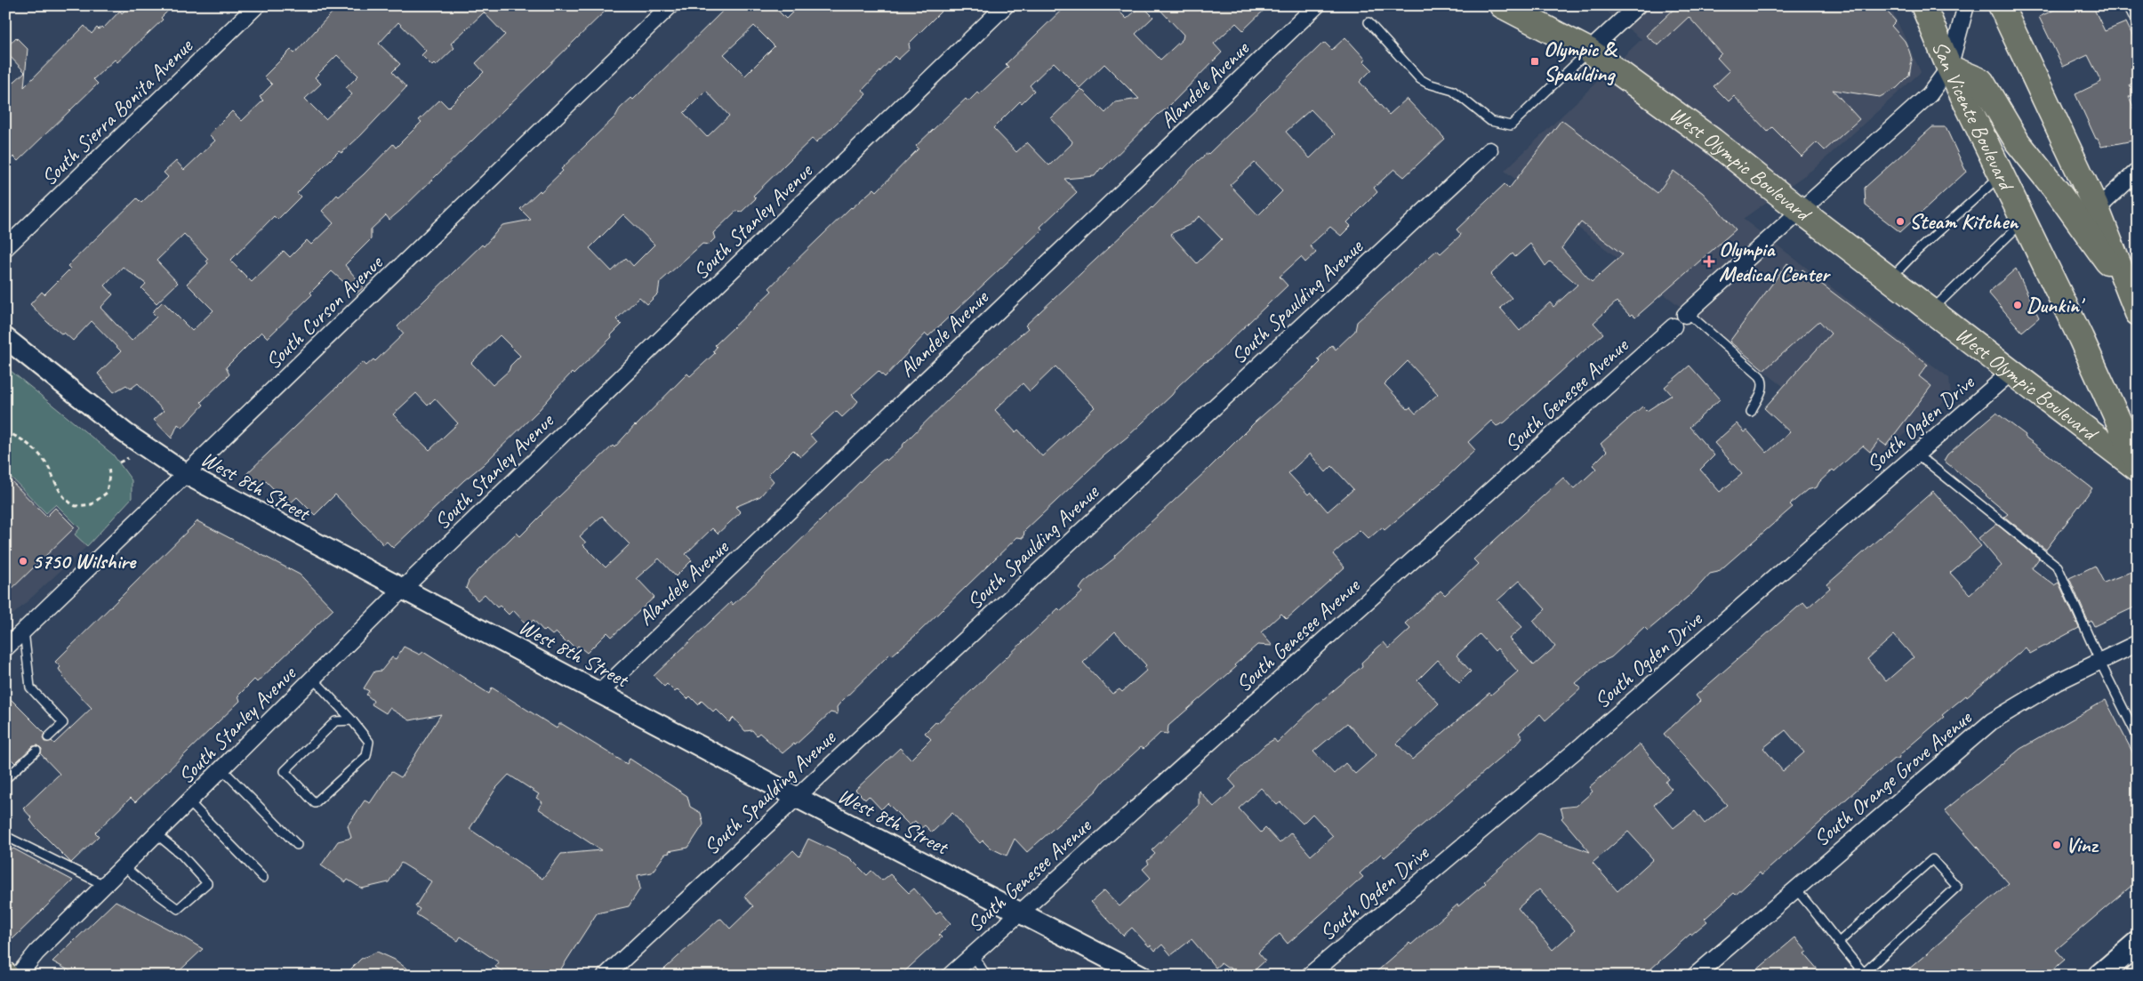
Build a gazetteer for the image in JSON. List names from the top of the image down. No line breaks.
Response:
{"streets":{"main road":["San Vicente Boulevard","West Olympic Boulevard"],"street":["Alandele Avenue","South Sierra Bonita Avenue","South Stanley Avenue","South Spaulding Avenue","South Curson Avenue","South Genesee Avenue","South Ogden Drive","West 8th Street","South Orange Grove Avenue"]},"crossings":[["Alandele Avenue","West 8th Street"],["West Olympic Boulevard","South Ogden Drive"],["South Stanley Avenue","West 8th Street"],["South Spaulding Avenue","West 8th Street"],["South Curson Avenue","West 8th Street"],["South Genesee Avenue","West 8th Street"]],"places":{"transit":["Olympic & Spaulding"],"other":["Steam Kitchen","Dunkin'","5750 Wilshire","Vinz"],"health":["Olympia Medical Center"]}}
